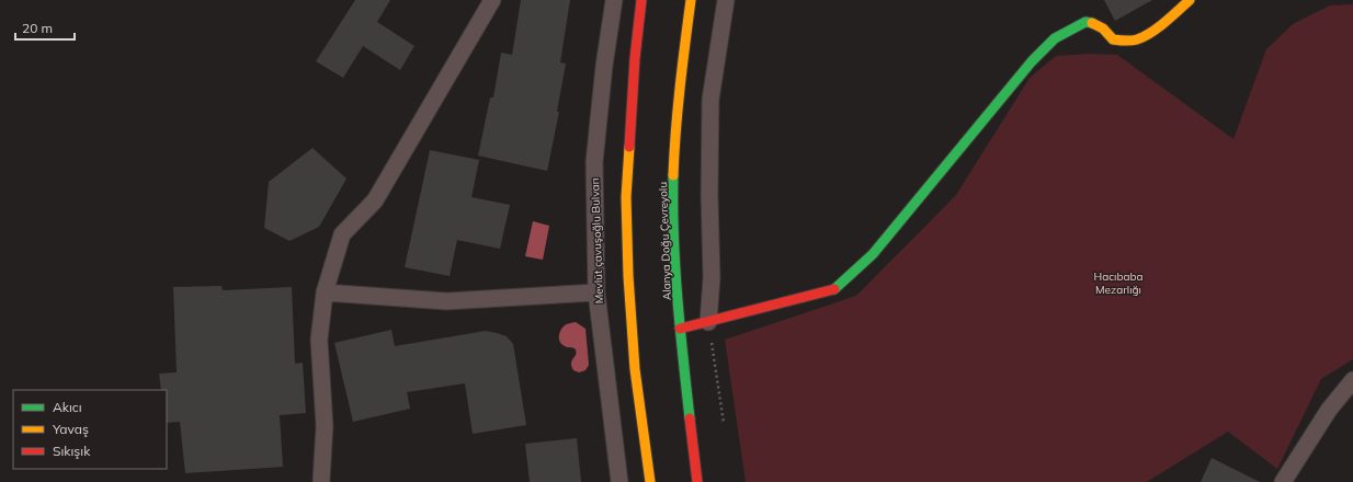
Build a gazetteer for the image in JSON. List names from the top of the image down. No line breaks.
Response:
{"streets":{"main road":["Alanya Doğu Çevreyolu"],"street":["Mevlüt çavuşoğlu Bulvarı"]},"parks":["Hacıbaba Mezarlığı"],"legend":["Akıcı","Yavaş","Sıkışık"],"scale_bar":"20 m"}
